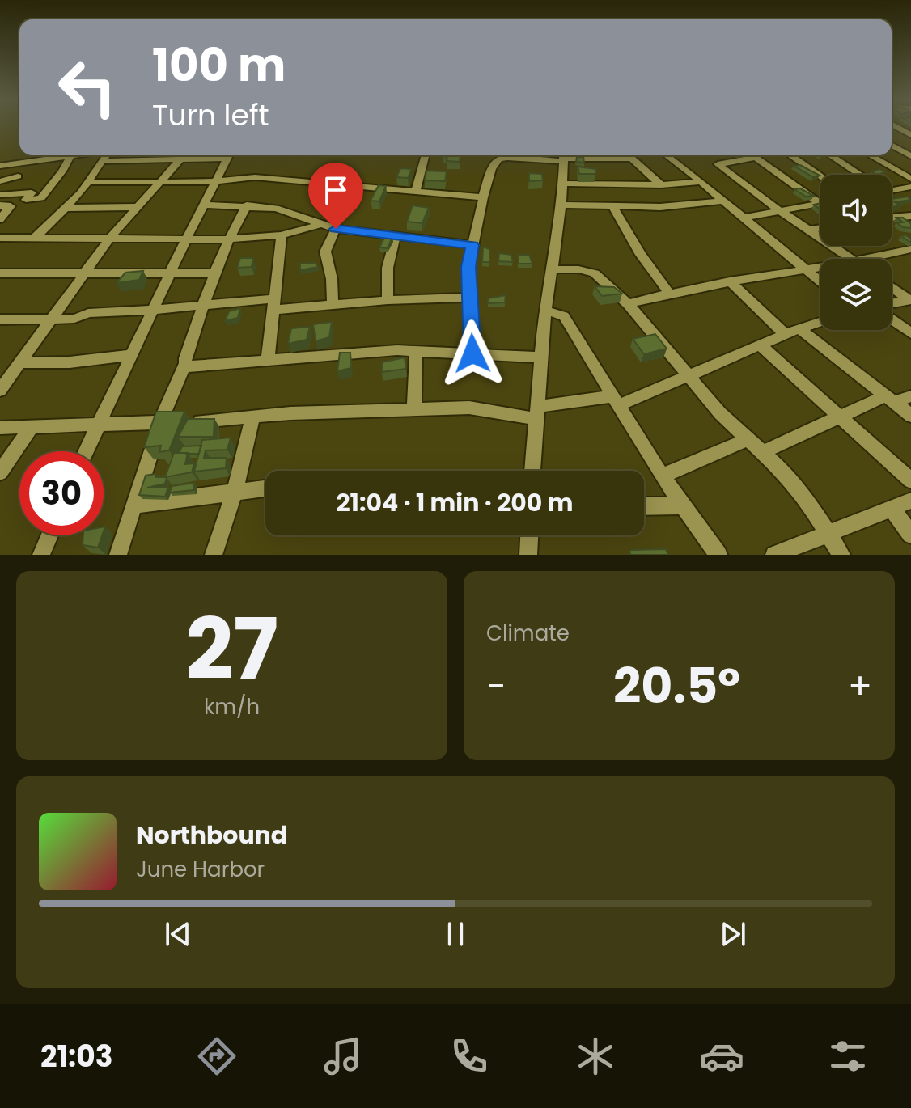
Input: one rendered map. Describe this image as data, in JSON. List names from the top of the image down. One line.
{"page":{"turn":["100 m","Turn left"],"limit":"30","trip":"21:04 · 1 min · 200 m","tile":[["27","km/h"],"Climate"],"heat":["−","20.5°","+"],"song":["Northbound","June Harbor"],"tabs":"21:03"}}
